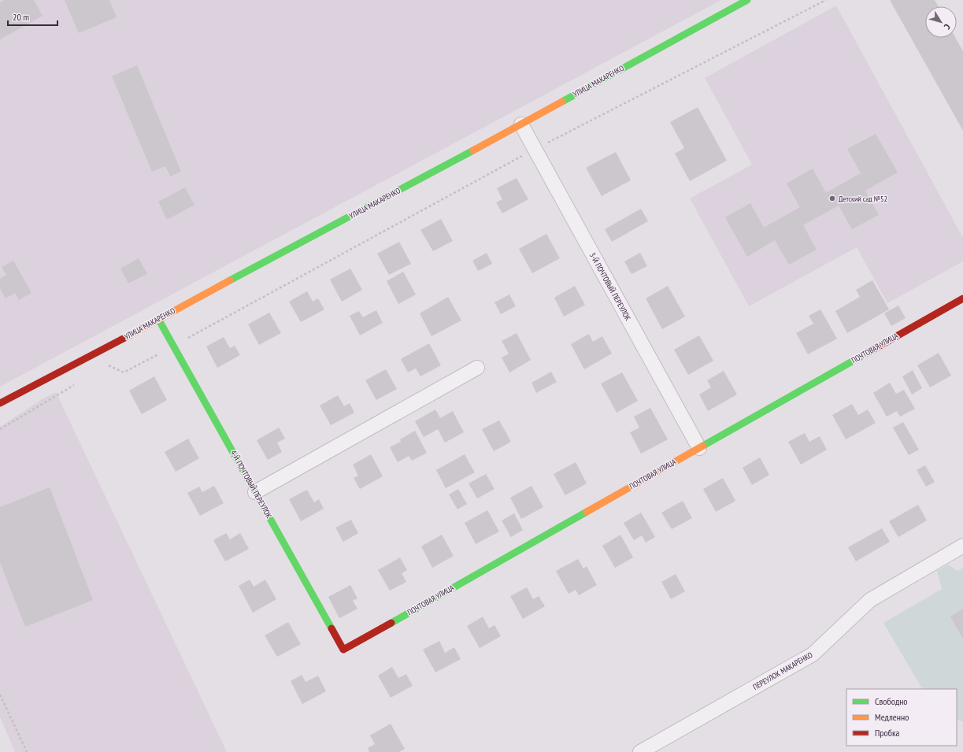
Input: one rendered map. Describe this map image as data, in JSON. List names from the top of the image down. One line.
{"streets":{"street":["УЛИЦА МАКАРЕНКО","3-Й ПОЧТОВЫЙ ПЕРЕУЛОК","ПОЧТОВАЯ УЛИЦА","4-Й ПОЧТОВЫЙ ПЕРЕУЛОК","ПЕРЕУЛОК МАКАРЕНКО"]},"crossings":[["УЛИЦА МАКАРЕНКО","3-Й ПОЧТОВЫЙ ПЕРЕУЛОК"],["УЛИЦА МАКАРЕНКО","4-Й ПОЧТОВЫЙ ПЕРЕУЛОК"],["3-Й ПОЧТОВЫЙ ПЕРЕУЛОК","ПОЧТОВАЯ УЛИЦА"],["ПОЧТОВАЯ УЛИЦА","4-Й ПОЧТОВЫЙ ПЕРЕУЛОК"]],"places":["Детский сад №52"],"legend":["Свободно","Медленно","Пробка"],"scale_bar":"20 m","north":"bottom right"}
